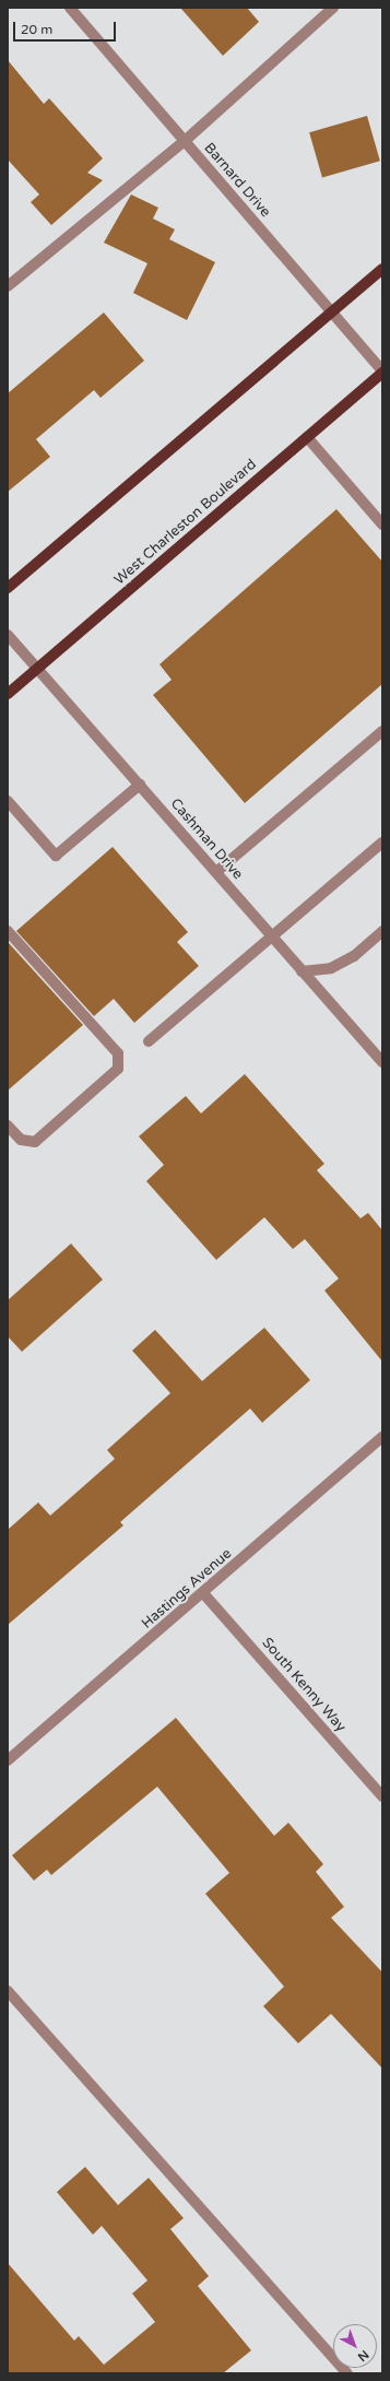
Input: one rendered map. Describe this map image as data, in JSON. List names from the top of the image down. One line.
{"streets":{"main road":["West Charleston Boulevard"],"street":["Barnard Drive","Cashman Drive","Hastings Avenue","South Kenny Way"]},"crossings":[["Barnard Drive","West Charleston Boulevard"],["West Charleston Boulevard","Cashman Drive"],["Hastings Avenue","South Kenny Way"]],"scale_bar":"20 m","north":"bottom right"}
